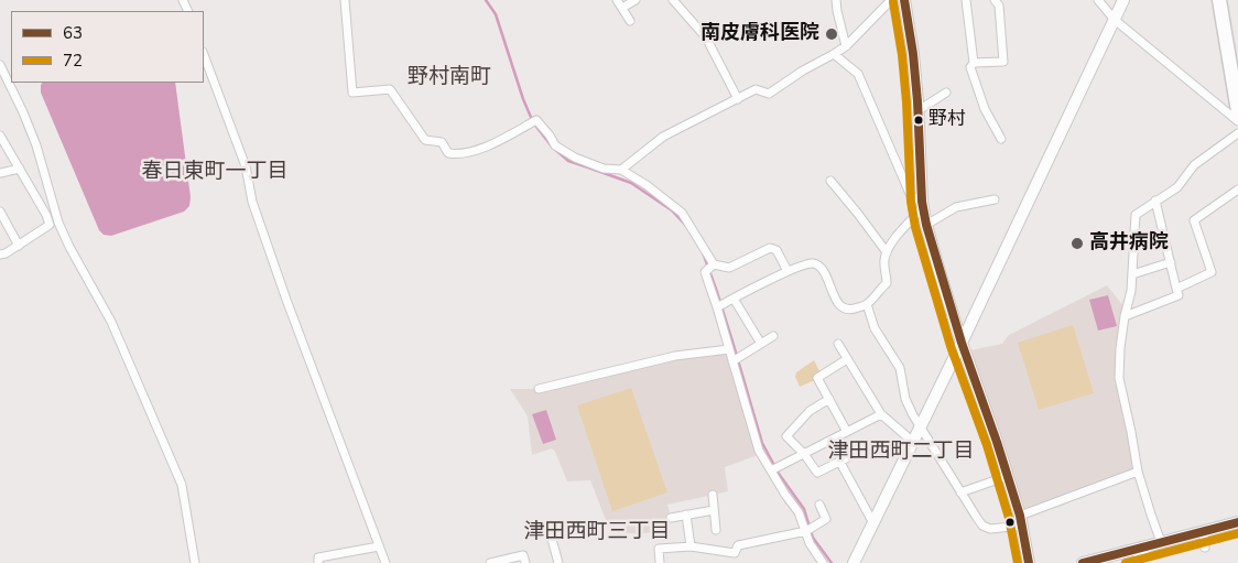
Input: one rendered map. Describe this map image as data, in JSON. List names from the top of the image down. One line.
{"districts":["野村南町","春日東町一丁目","津田西町二丁目","津田西町三丁目"],"places":["南皮膚科医院","野村","高井病院"],"lines":["transit line 63","transit line 72"],"legend":["63","72"]}
